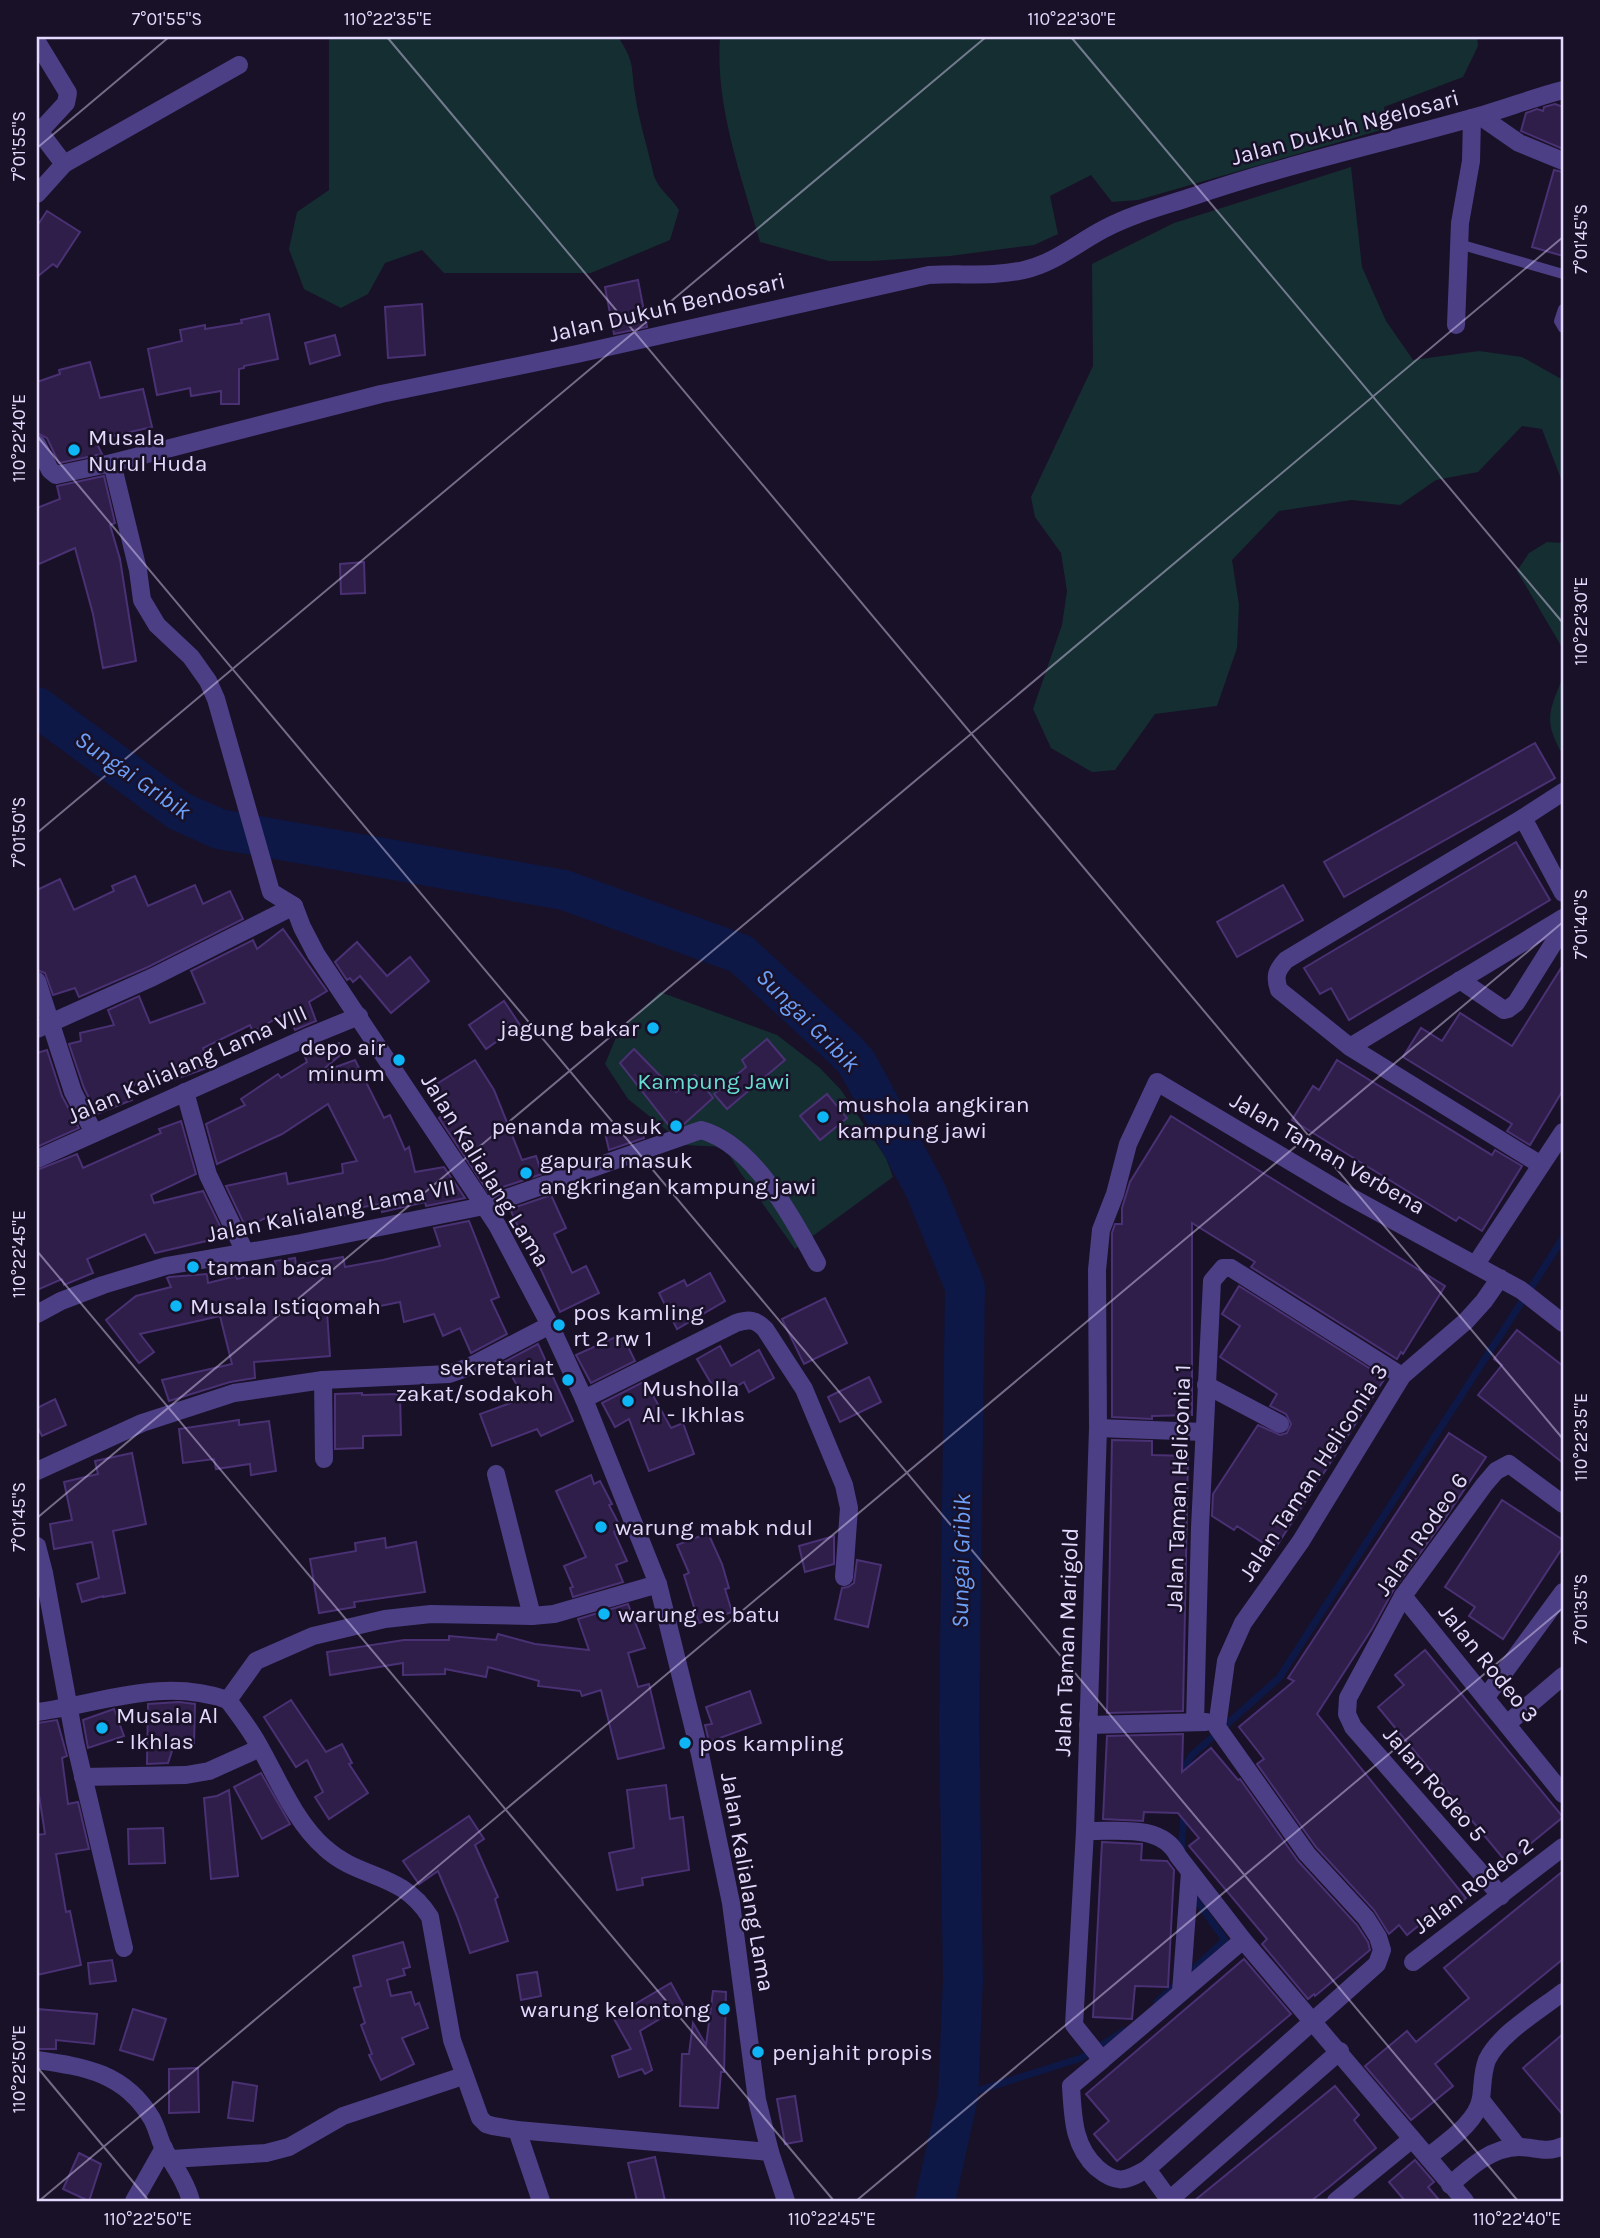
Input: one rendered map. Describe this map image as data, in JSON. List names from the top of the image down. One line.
{"streets":{"street":["Jalan Dukuh Ngelosari","Jalan Dukuh Bendosari","Jalan Kalialang Lama VIII","Jalan Taman Verbena","Jalan Kalialang Lama","Jalan Kalialang Lama VII","Jalan Taman Heliconia 3","Jalan Taman Heliconia 1","Jalan Rodeo 6","Jalan Taman Marigold","Jalan Rodeo 3","Jalan Rodeo 5","Jalan Rodeo 2"]},"crossings":[["Jalan Dukuh Ngelosari","Jalan Dukuh Bendosari"],["Jalan Kalialang Lama VIII","Jalan Kalialang Lama"],["Jalan Taman Verbena","Jalan Taman Heliconia 3"],["Jalan Taman Verbena","Jalan Taman Marigold"],["Jalan Kalialang Lama","Jalan Kalialang Lama VII"],["Jalan Taman Heliconia 3","Jalan Taman Heliconia 1"],["Jalan Rodeo 6","Jalan Rodeo 3"],["Jalan Rodeo 6","Jalan Rodeo 5"],["Jalan Rodeo 5","Jalan Rodeo 2"]],"water":["Sungai Gribik"],"parks":["Kampung Jawi"],"places":["Musala Nurul Huda","jagung bakar","depo air minum","mushola angkiran kampung jawi","penanda masuk","gapura masuk angkringan kampung jawi","taman baca","Musala Istiqomah","pos kamling rt 2 rw 1","sekretariat zakat/sodakoh","Musholla Al - Ikhlas","warung mabk ndul","warung es batu","Musala Al - Ikhlas","pos kampling","warung kelontong","penjahit propis"],"coordinates":["7°01'55\"S","110°22'35\"E","110°22'30\"E","7°01'45\"S","110°22'40\"E","7°01'50\"S","7°01'40\"S","110°22'45\"E","7°01'35\"S","110°22'50\"E"]}
